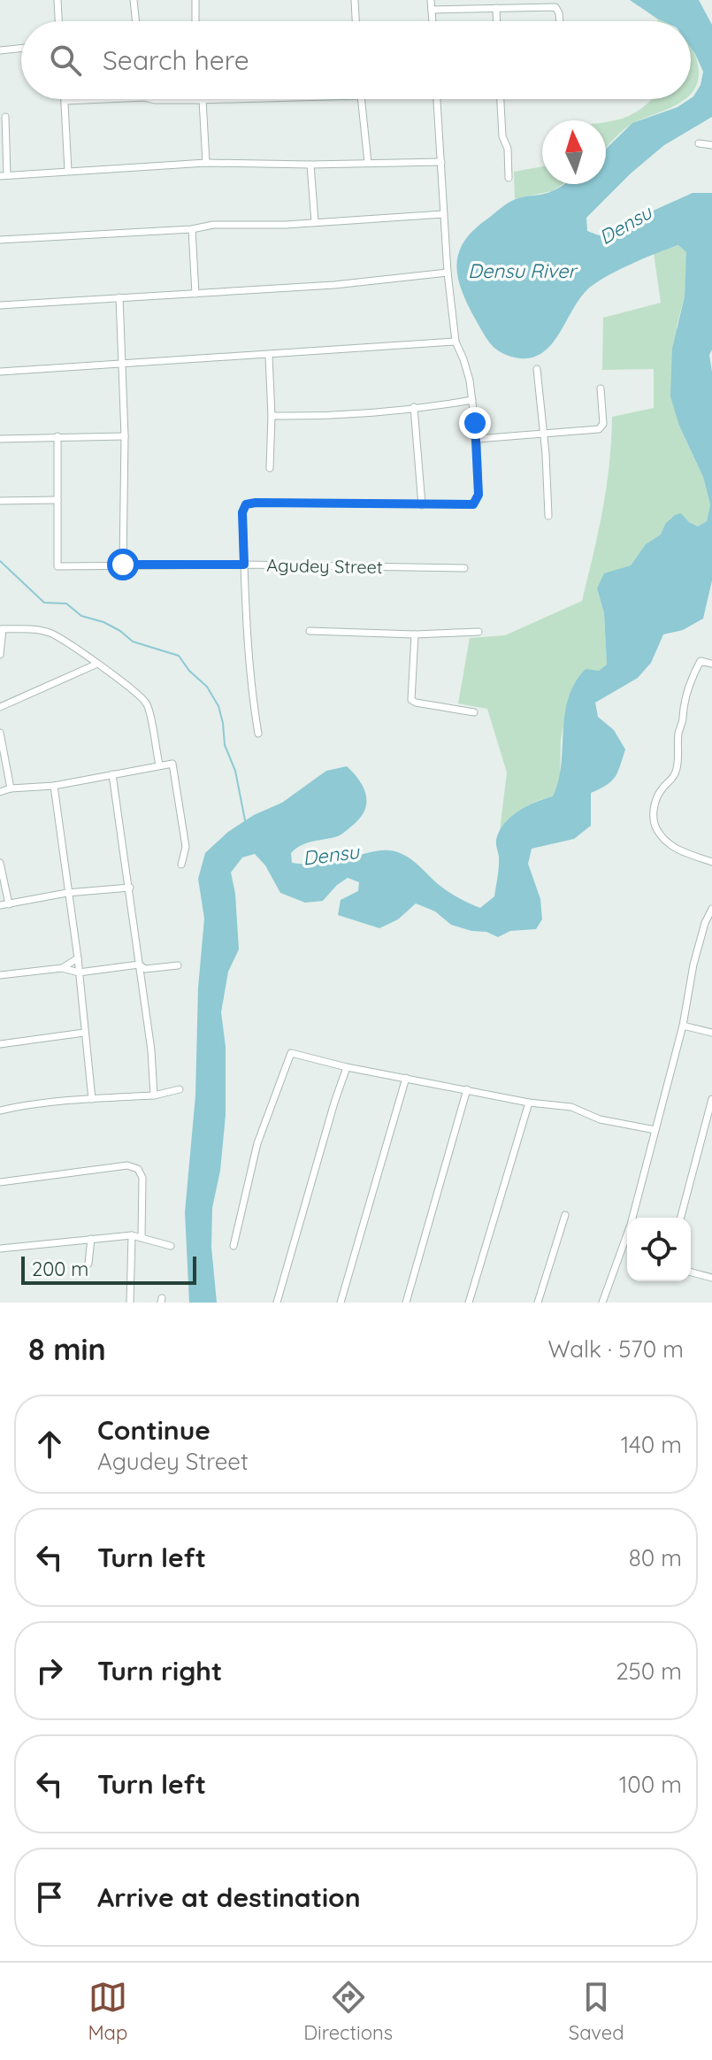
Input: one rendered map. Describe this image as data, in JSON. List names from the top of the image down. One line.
{"streets":{"street":["Agudey Street"]},"water":["Densu","Densu River"],"scale_bar":"200 m","north":"top","page":{"search":"Search here","scale":"200 m","heading":["8 min","Walk · 570 m"],"list":[["Continue","Agudey Street","140 m"],["Turn left","80 m"],["Turn right","250 m"],["Turn left","100 m"],"Arrive at destination"],"nav":["Map","Directions","Saved"]}}
